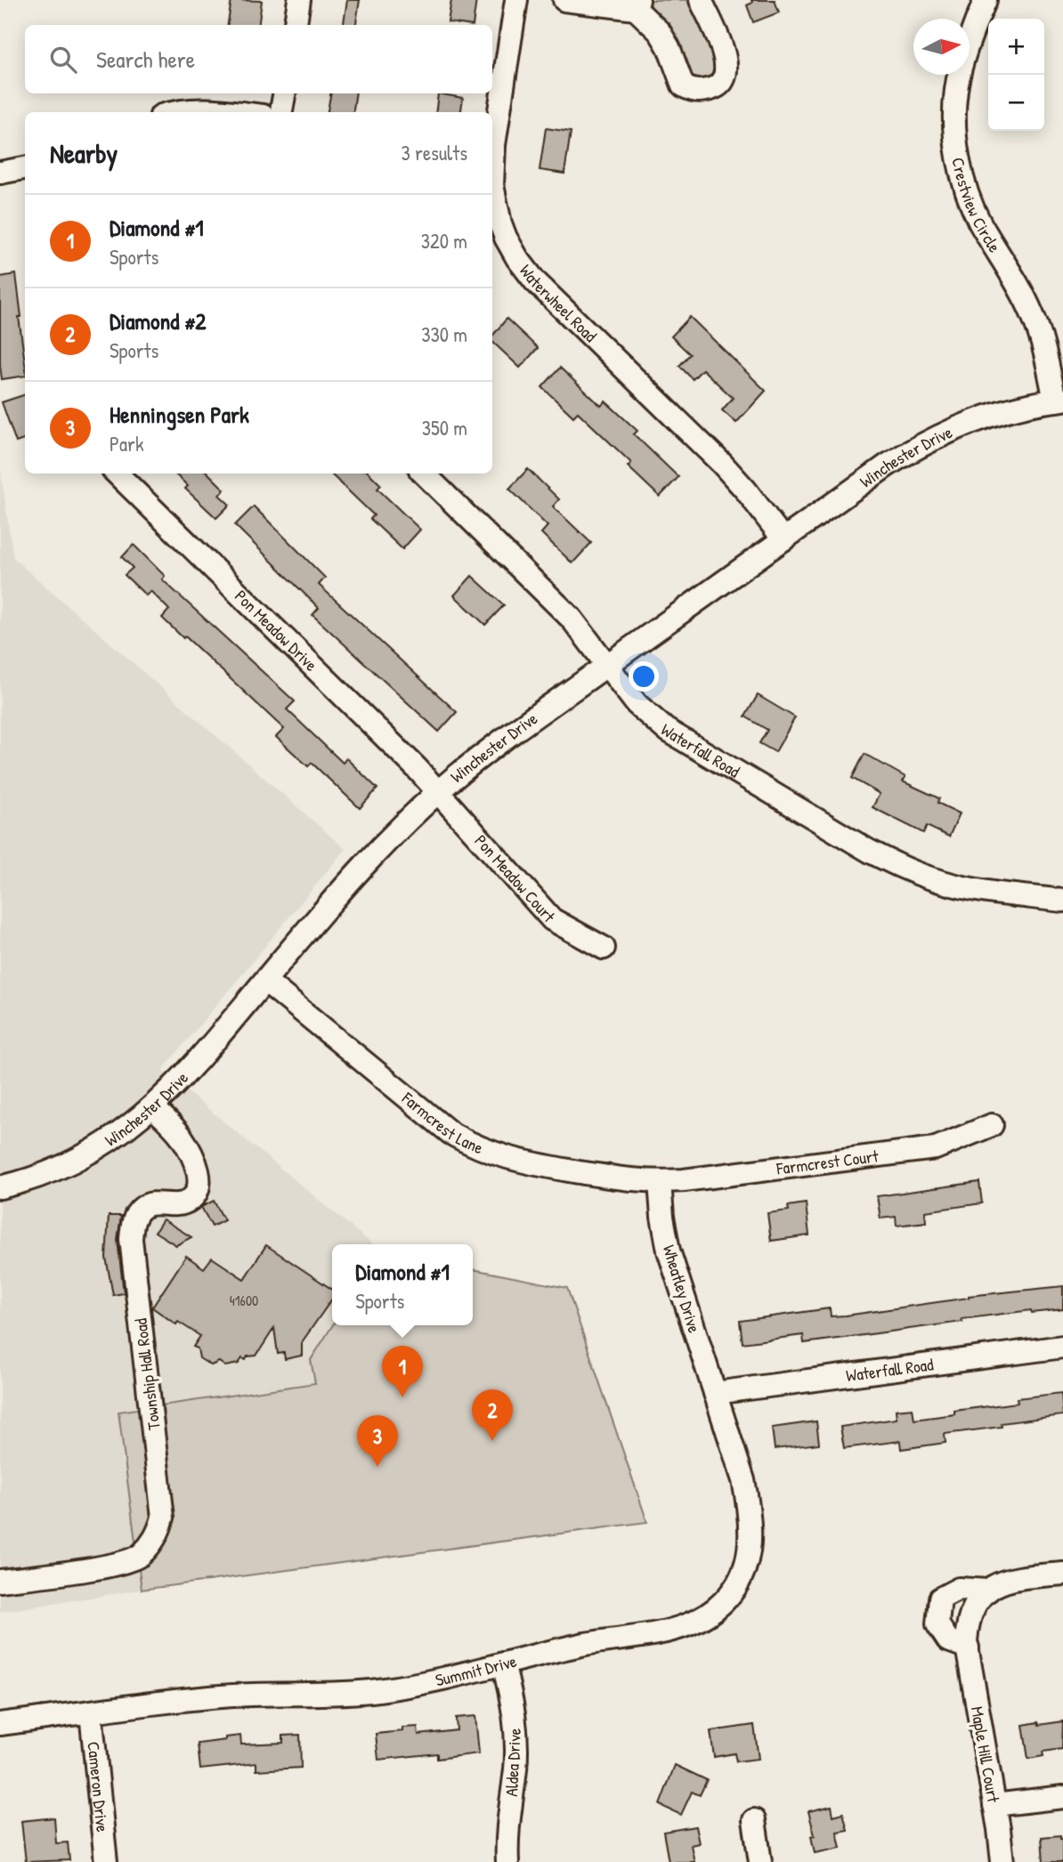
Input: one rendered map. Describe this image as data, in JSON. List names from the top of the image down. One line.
{"streets":{"street":["Crestview Circle","Waterwheel Road","Winchester Drive","Pon Meadow Drive","Waterfall Road","Pon Meadow Court","Farmcrest Lane","Farmcrest Court","Wheatley Drive","Township Hall Road","Summit Drive","Maple Hill Court","Aldea Drive","Cameron Drive"]},"crossings":[["Crestview Circle","Winchester Drive"],["Waterwheel Road","Winchester Drive"],["Winchester Drive","Pon Meadow Drive"],["Winchester Drive","Waterfall Road"],["Winchester Drive","Pon Meadow Court"],["Winchester Drive","Farmcrest Lane"],["Winchester Drive","Township Hall Road"],["Pon Meadow Drive","Pon Meadow Court"],["Waterfall Road","Wheatley Drive"],["Waterfall Road","Summit Drive"],["Farmcrest Lane","Farmcrest Court"],["Farmcrest Lane","Wheatley Drive"],["Farmcrest Court","Wheatley Drive"],["Wheatley Drive","Summit Drive"],["Summit Drive","Aldea Drive"],["Summit Drive","Cameron Drive"]],"house_numbers":["41600"],"north":"right","page":{"map_buttons":["+","−"],"search":"Search here","heading":["Nearby","3 results"],"list":[{"mark":"1","name":"Diamond #1","note":"Sports","value":"320 m"},{"mark":"2","name":"Diamond #2","note":"Sports","value":"330 m"},{"mark":"3","name":"Henningsen Park","note":"Park","value":"350 m"}],"popup":["Diamond #1","Sports"],"pins":["1","2","3"]}}
